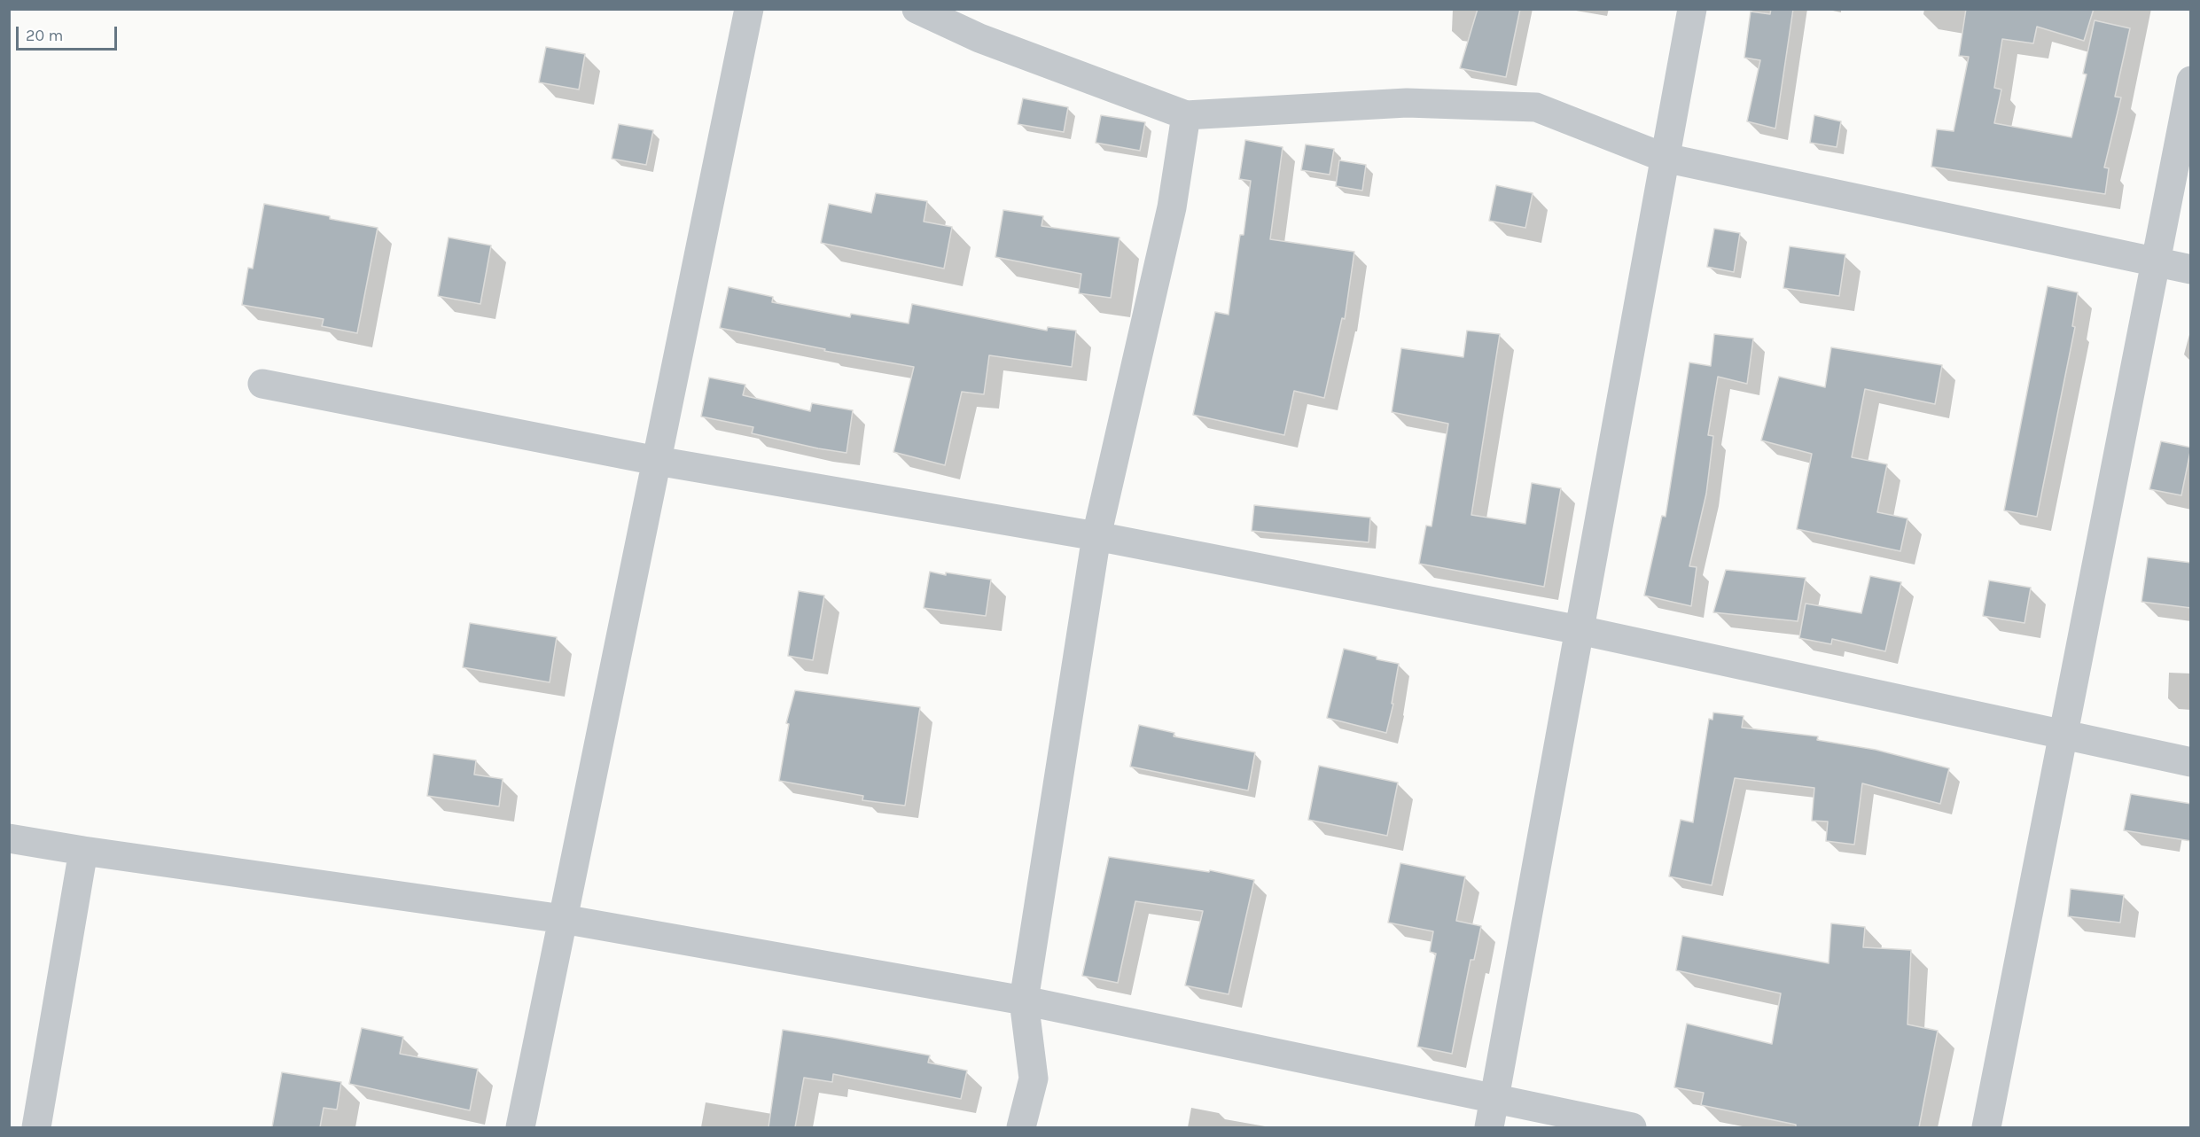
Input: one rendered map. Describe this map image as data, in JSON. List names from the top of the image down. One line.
{"scale_bar":"20 m"}
